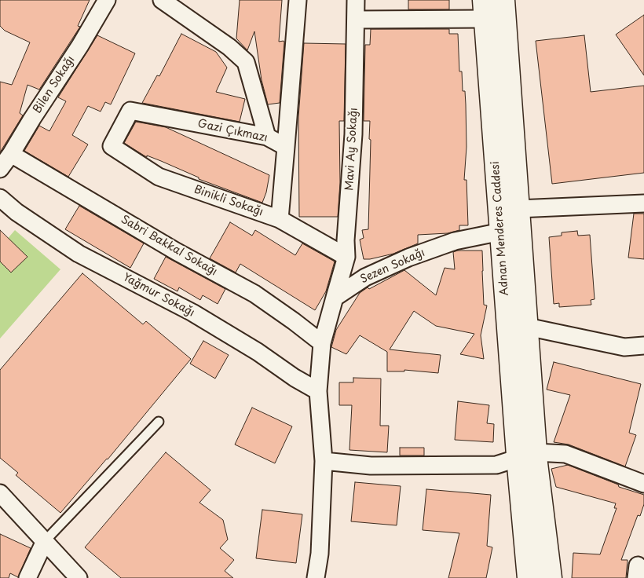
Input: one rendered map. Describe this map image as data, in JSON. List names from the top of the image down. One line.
{"streets":{"street":["Bilen Sokağı","Gazi Çıkmazı","Mavi Ay Sokağı","Binikli Sokağı","Adnan Menderes Caddesi","Sabri Bakkal Sokağı","Sezen Sokağı","Yağmur Sokağı"]},"crossings":[["Bilen Sokağı","Sabri Bakkal Sokağı"],["Gazi Çıkmazı","Binikli Sokağı"],["Mavi Ay Sokağı","Binikli Sokağı"],["Mavi Ay Sokağı","Sezen Sokağı"],["Adnan Menderes Caddesi","Sezen Sokağı"]]}
